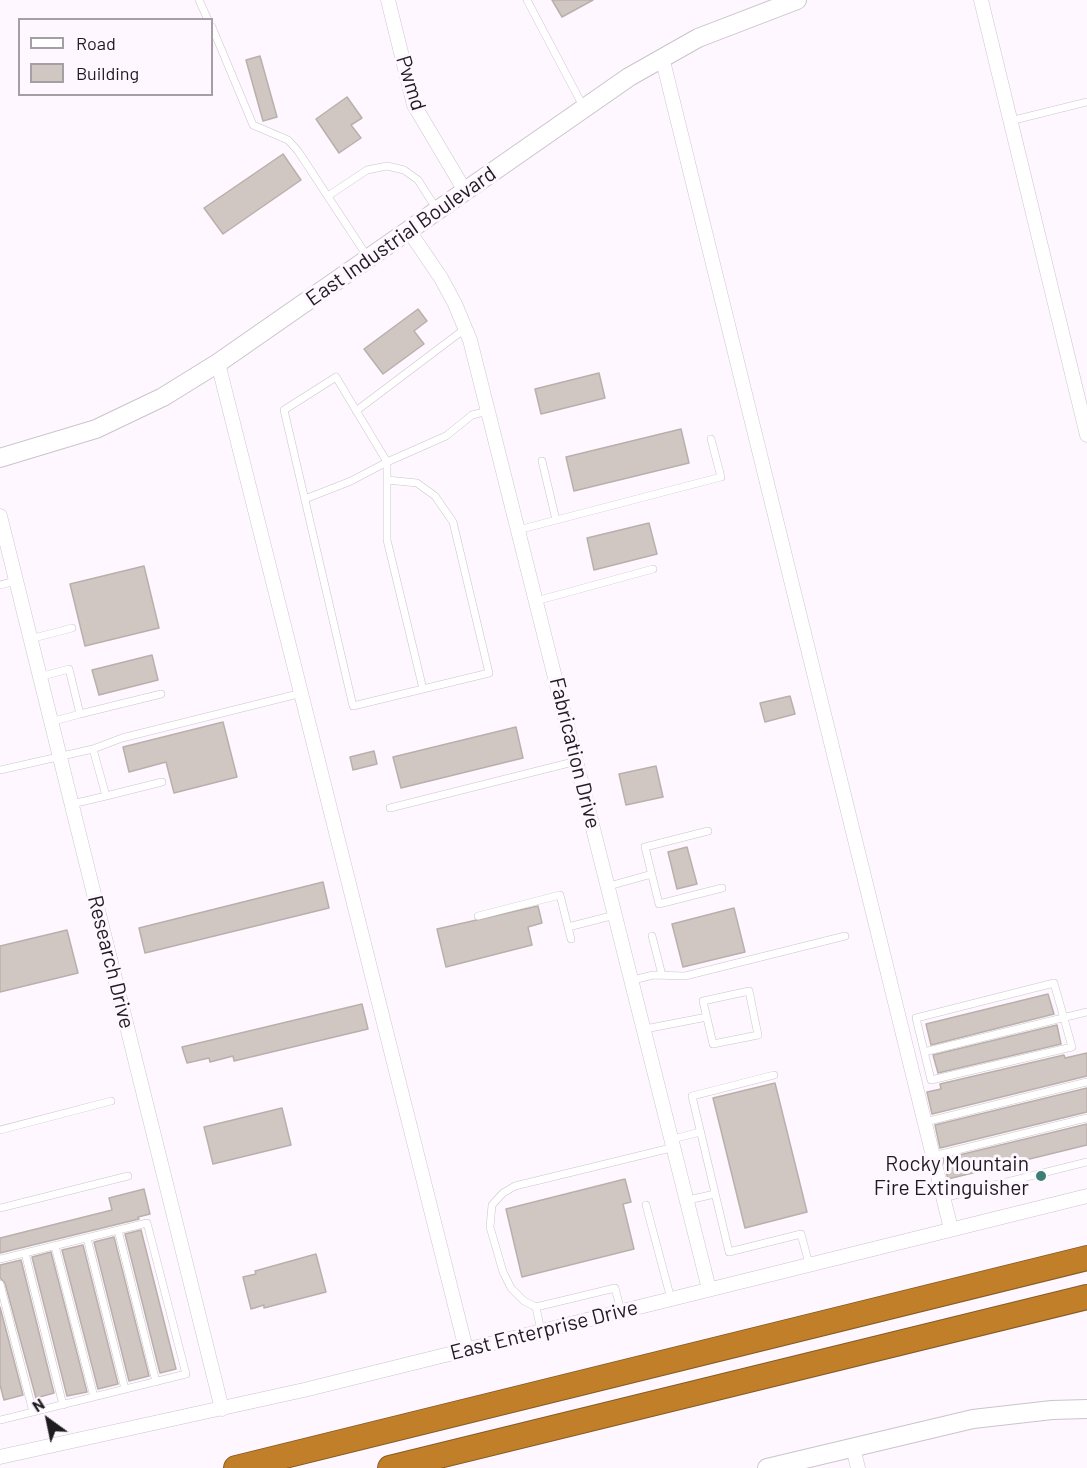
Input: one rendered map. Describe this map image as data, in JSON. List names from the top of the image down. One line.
{"streets":{"street":["Pwmd","East Industrial Boulevard","Fabrication Drive","Research Drive","East Enterprise Drive"]},"crossings":[["Pwmd","East Industrial Boulevard"],["East Industrial Boulevard","Fabrication Drive"],["Fabrication Drive","East Enterprise Drive"],["Research Drive","East Enterprise Drive"]],"places":["Rocky Mountain Fire Extinguisher"],"legend":["Road","Building"],"north":"top left"}
